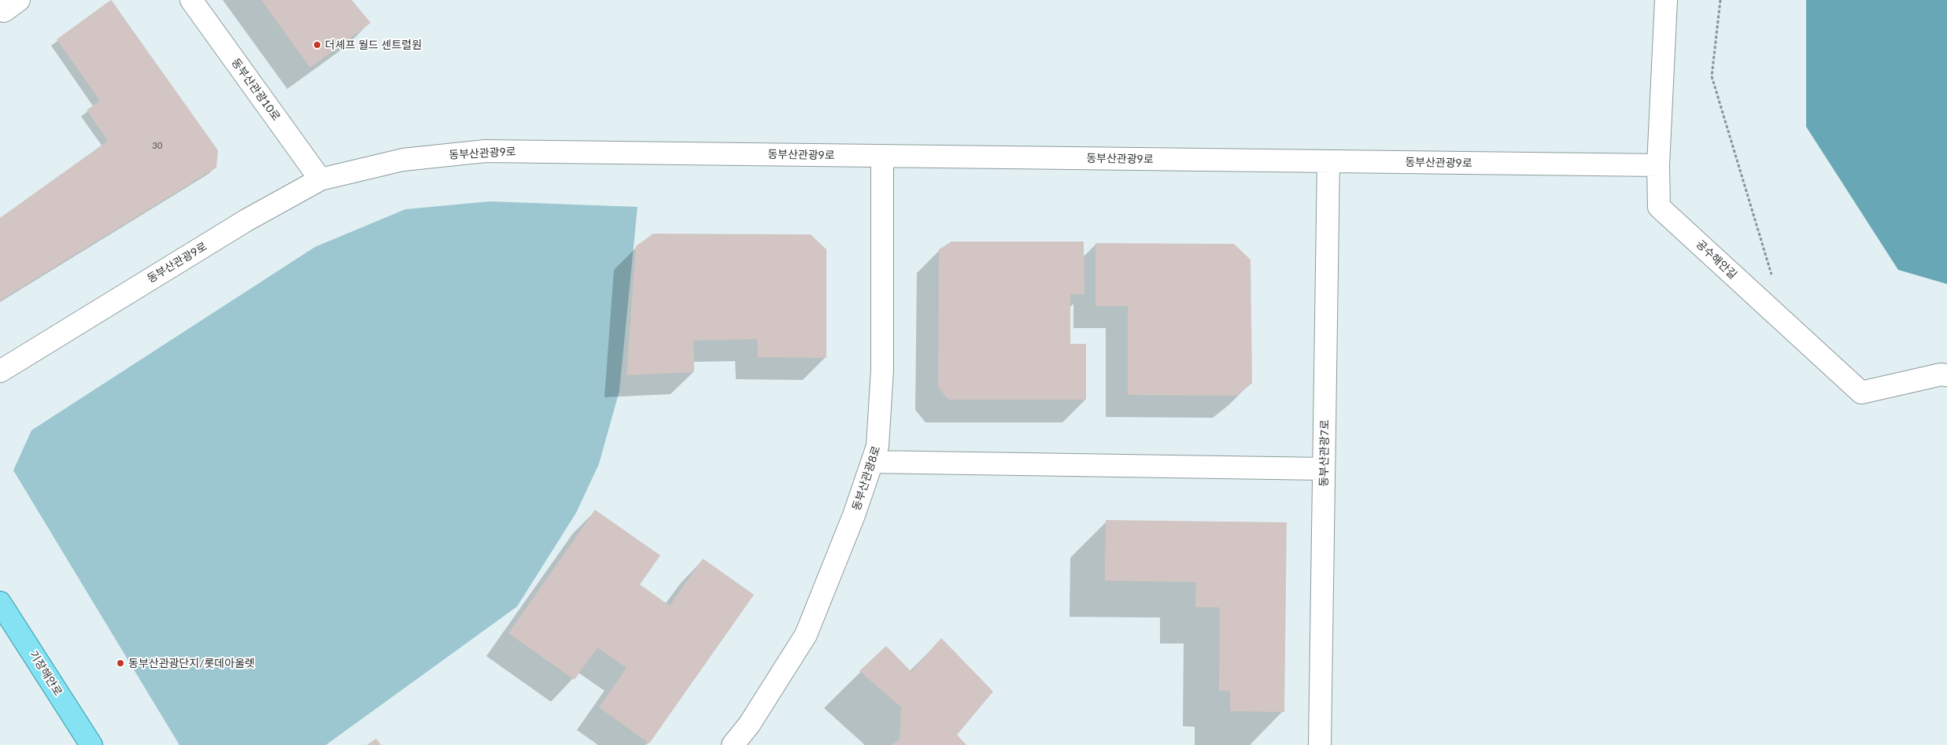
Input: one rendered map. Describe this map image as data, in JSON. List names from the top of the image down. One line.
{"streets":{"main road":["기장해안로"],"street":["동부산관광10로","동부산관광9로","공수해안길","동부산관광7로","동부산관광8로"]},"crossings":[["동부산관광10로","동부산관광9로"],["동부산관광9로","공수해안길"],["동부산관광9로","동부산관광7로"],["동부산관광9로","동부산관광8로"]],"places":["더셰프 월드 센트럴원","동부산관광단지/롯데아울렛"],"house_numbers":["30"]}
